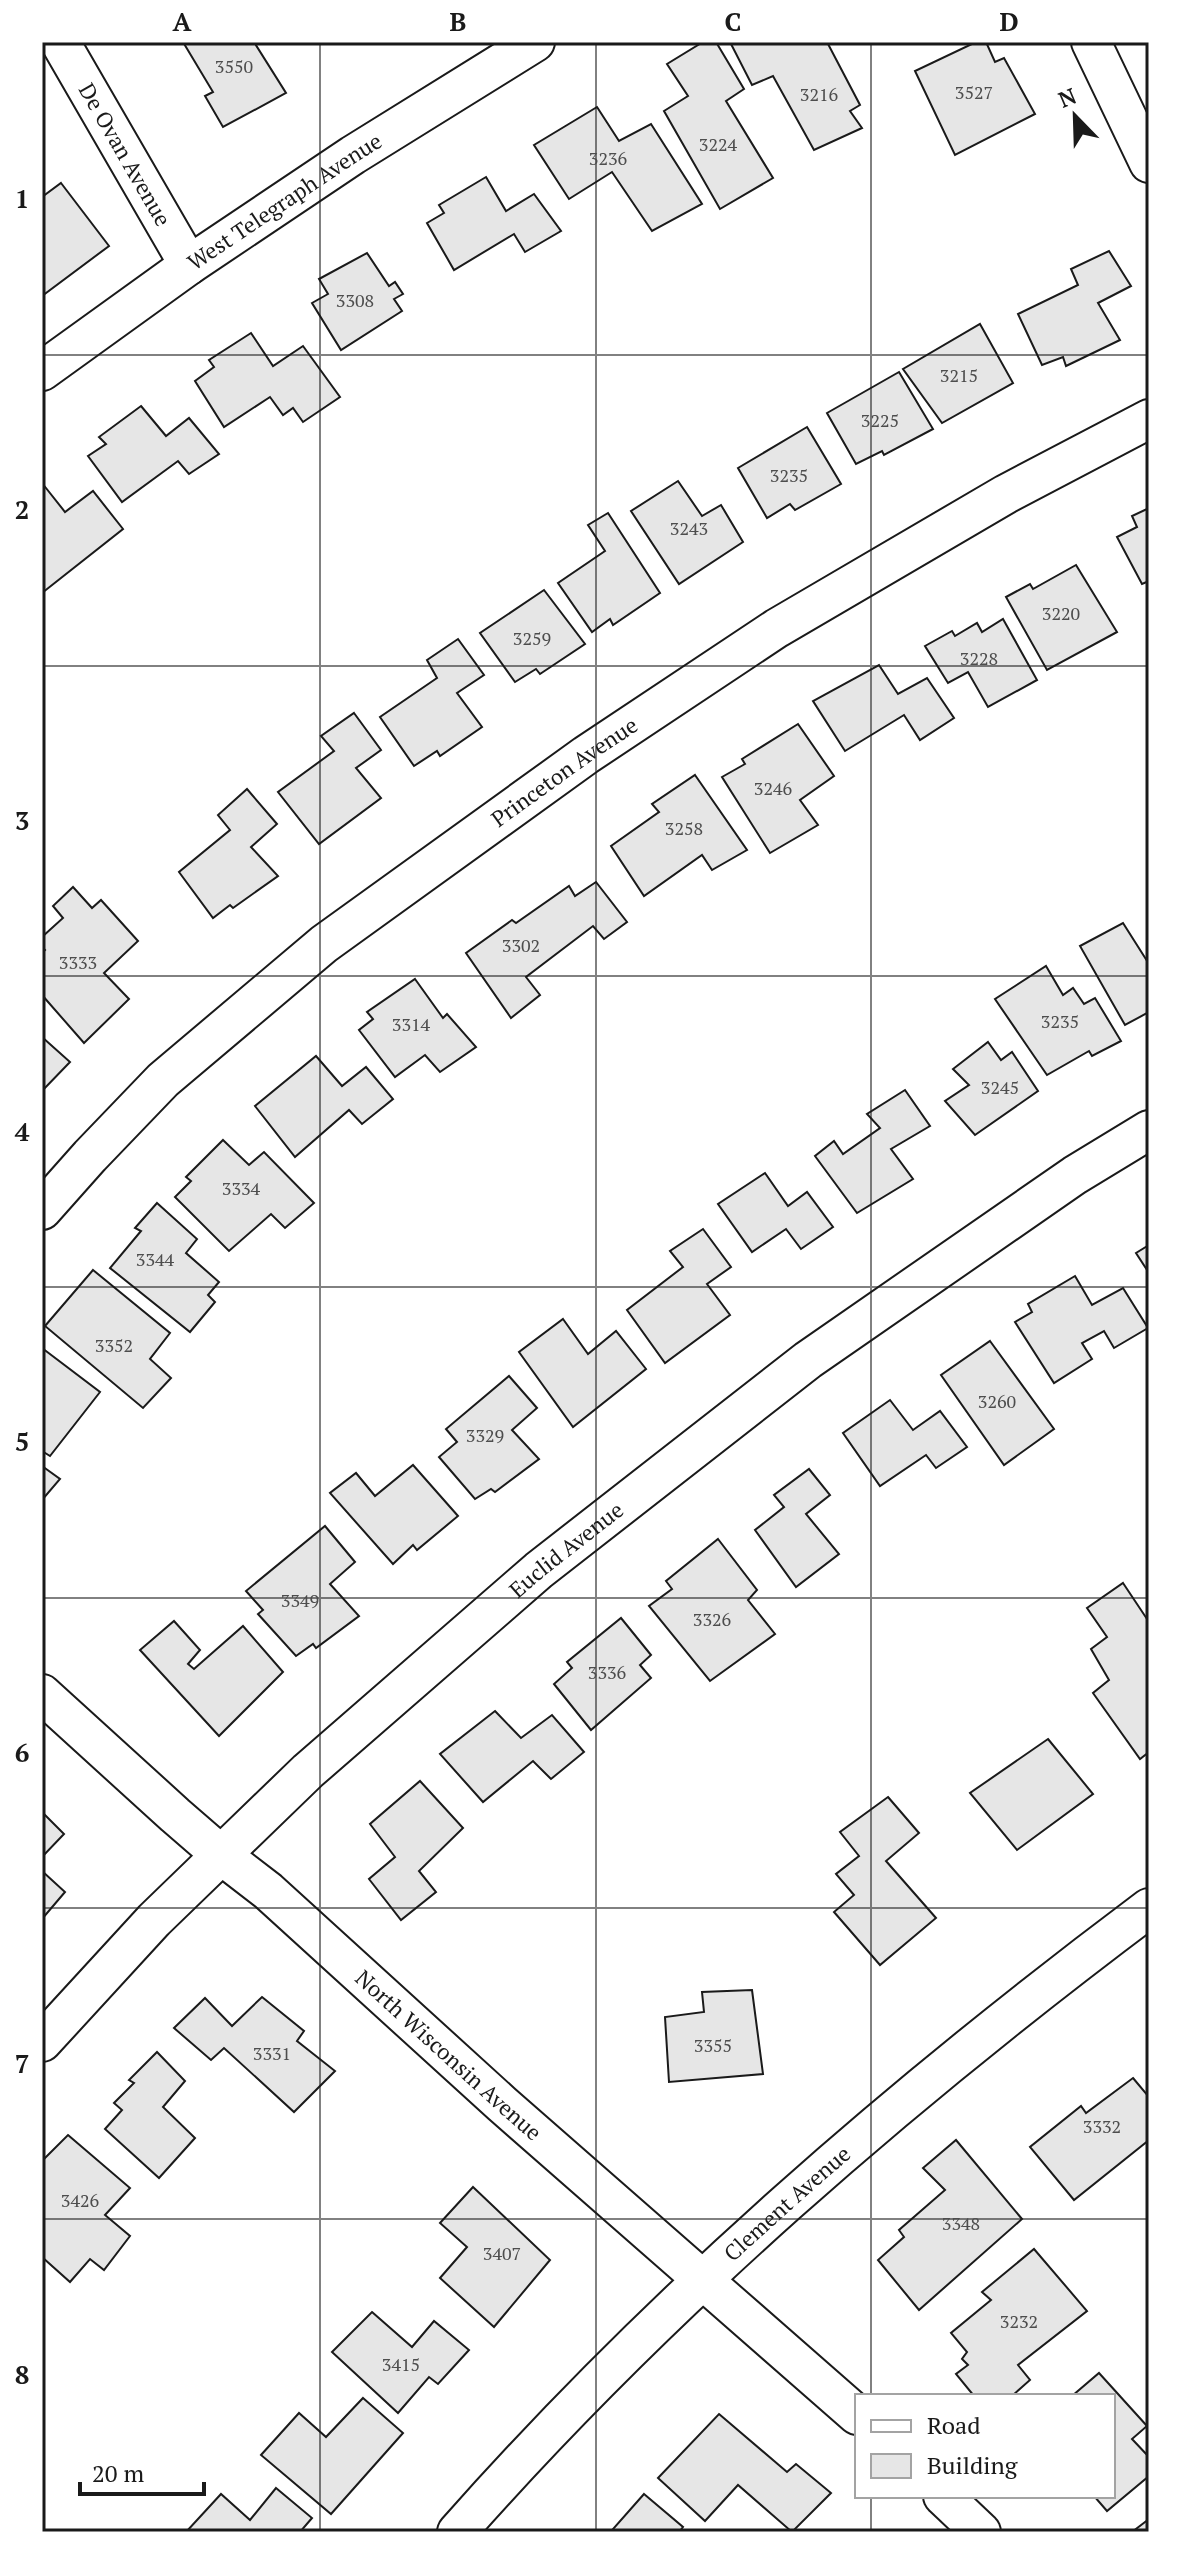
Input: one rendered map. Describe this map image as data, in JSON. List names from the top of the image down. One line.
{"streets":{"street":["De Ovan Avenue","West Telegraph Avenue","Princeton Avenue","Euclid Avenue","North Wisconsin Avenue","Clement Avenue"]},"crossings":[["De Ovan Avenue","West Telegraph Avenue"],["Euclid Avenue","North Wisconsin Avenue"],["North Wisconsin Avenue","Clement Avenue"]],"house_numbers":["3550","3527","3216","3224","3236","3308","3215","3225","3235","3243","3220","3259","3228","3246","3258","3302","3333","3235","3314","3245","3334","3344","3352","3260","3329","3349","3326","3336","3355","3331","3332","3426","3348","3407","3232","3415"],"legend":["Road","Building"],"scale_bar":"20 m","north":"top left","grid":{"columns":["A","B","C","D"],"rows":["1","2","3","4","5","6","7","8"]}}
